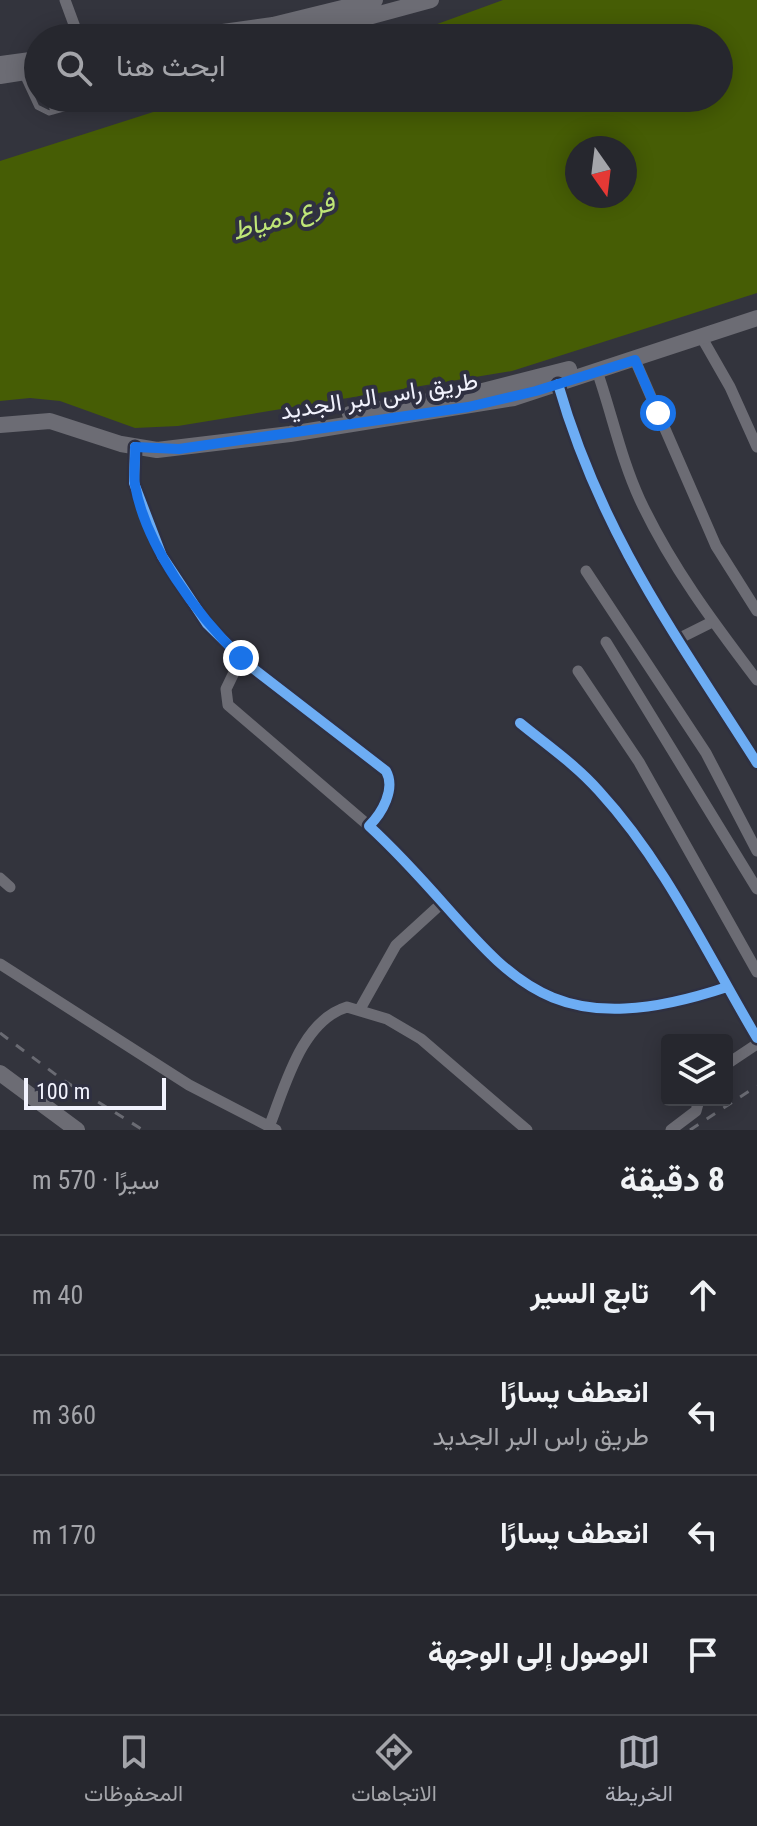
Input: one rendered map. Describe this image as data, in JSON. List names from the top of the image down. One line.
{"streets":{"main road":["طريق راس البر الجديد"]},"water":["فرع دمياط"],"scale_bar":"100 m","north":"bottom","page":{"search":"ابحث هنا","scale":"100 m","heading":["8 دقيقة","سيرًا · 570 m"],"list":[["تابع السير","40 m"],["انعطف يسارًا","طريق راس البر الجديد","360 m"],["انعطف يسارًا","170 m"],"الوصول إلى الوجهة"],"nav":["الخريطة","الاتجاهات","المحفوظات"]}}
